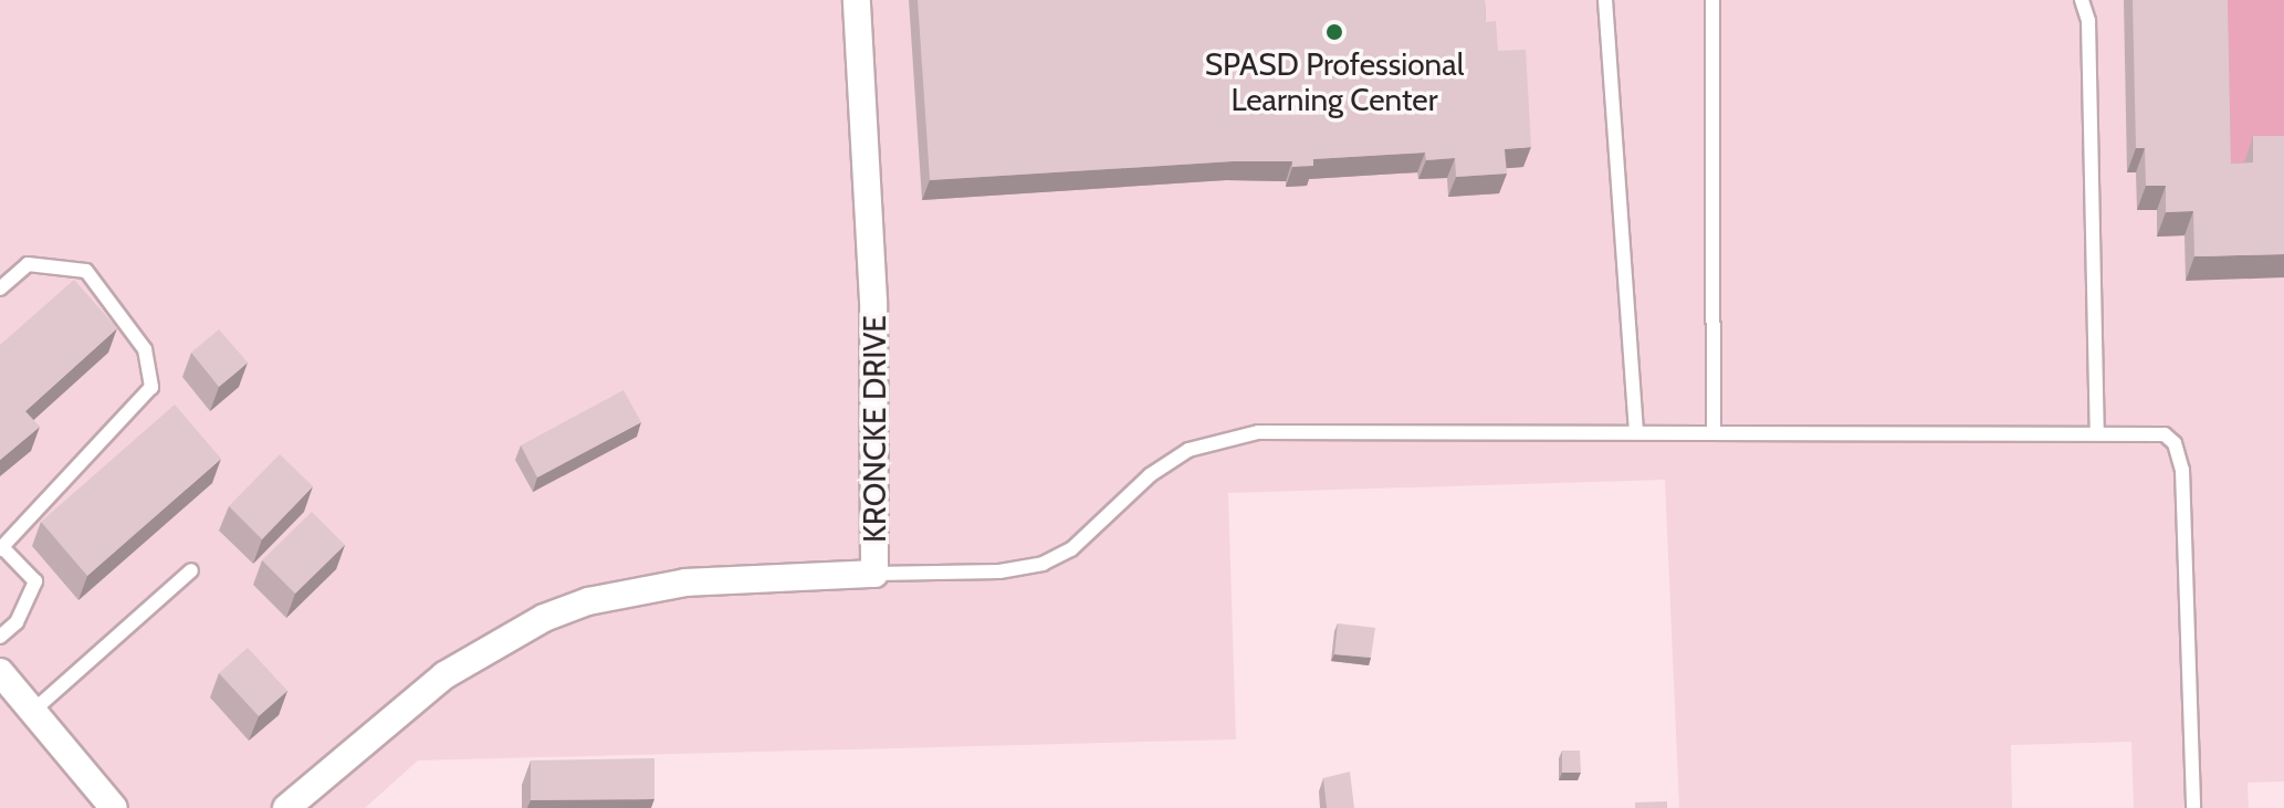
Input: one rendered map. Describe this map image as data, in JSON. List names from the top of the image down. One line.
{"streets":{"street":["KRONCKE DRIVE"]},"places":["SPASD Professional Learning Center"]}
